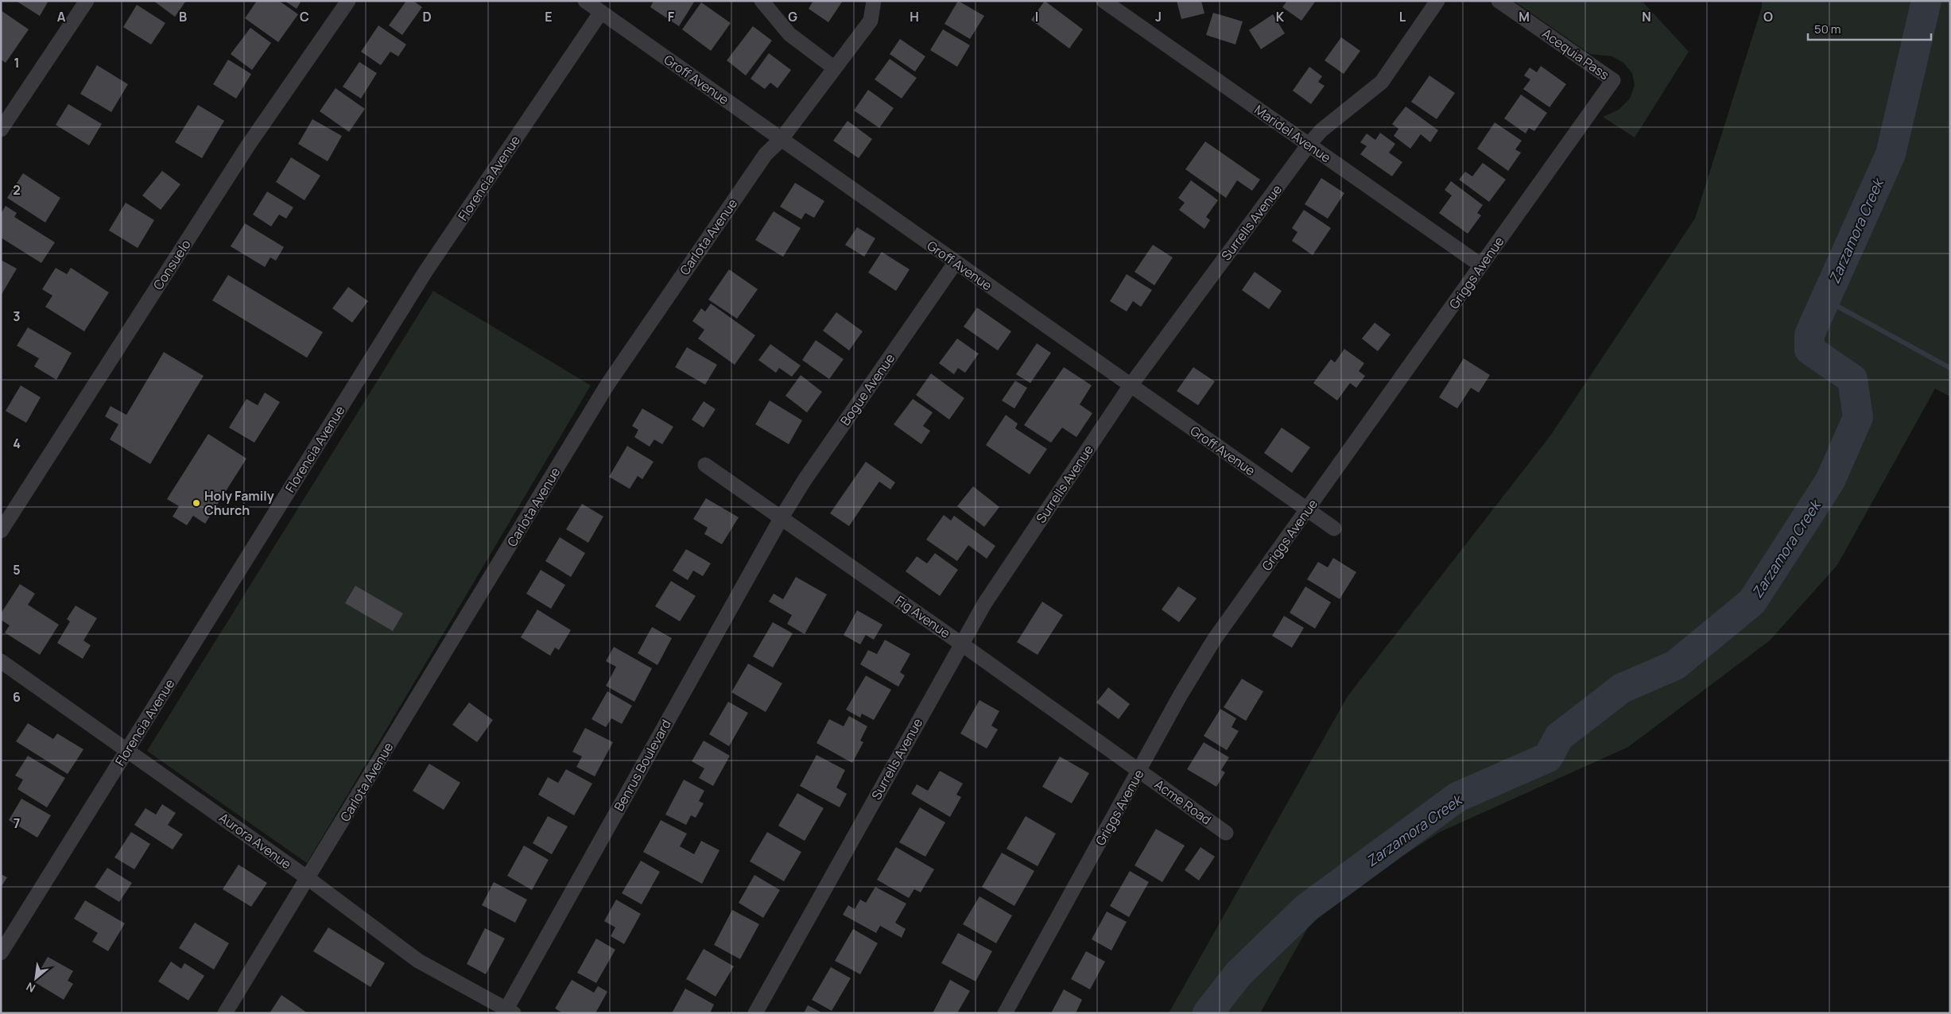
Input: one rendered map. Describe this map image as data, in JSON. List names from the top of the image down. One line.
{"streets":{"street":["Acequia Pass","Groff Avenue","Maridel Avenue","Florencia Avenue","Surrells Avenue","Carlota Avenue","Consuelo","Griggs Avenue","Bogue Avenue","Fig Avenue","Benrus Boulevard","Acme Road","Aurora Avenue"]},"crossings":[["Acequia Pass","Griggs Avenue"],["Groff Avenue","Florencia Avenue"],["Groff Avenue","Surrells Avenue"],["Groff Avenue","Carlota Avenue"],["Groff Avenue","Griggs Avenue"],["Groff Avenue","Bogue Avenue"],["Maridel Avenue","Surrells Avenue"],["Maridel Avenue","Griggs Avenue"],["Florencia Avenue","Aurora Avenue"],["Surrells Avenue","Fig Avenue"],["Carlota Avenue","Aurora Avenue"],["Griggs Avenue","Fig Avenue"],["Griggs Avenue","Acme Road"],["Bogue Avenue","Fig Avenue"],["Bogue Avenue","Benrus Boulevard"],["Fig Avenue","Benrus Boulevard"],["Fig Avenue","Acme Road"],["Benrus Boulevard","Aurora Avenue"]],"water":["Zarzamora Creek"],"places":["Holy Family Church"],"scale_bar":"50 m","north":"bottom left","grid":{"columns":["A","B","C","D","E","F","G","H","I","J","K","L","M","N","O"],"rows":["1","2","3","4","5","6","7"]}}
